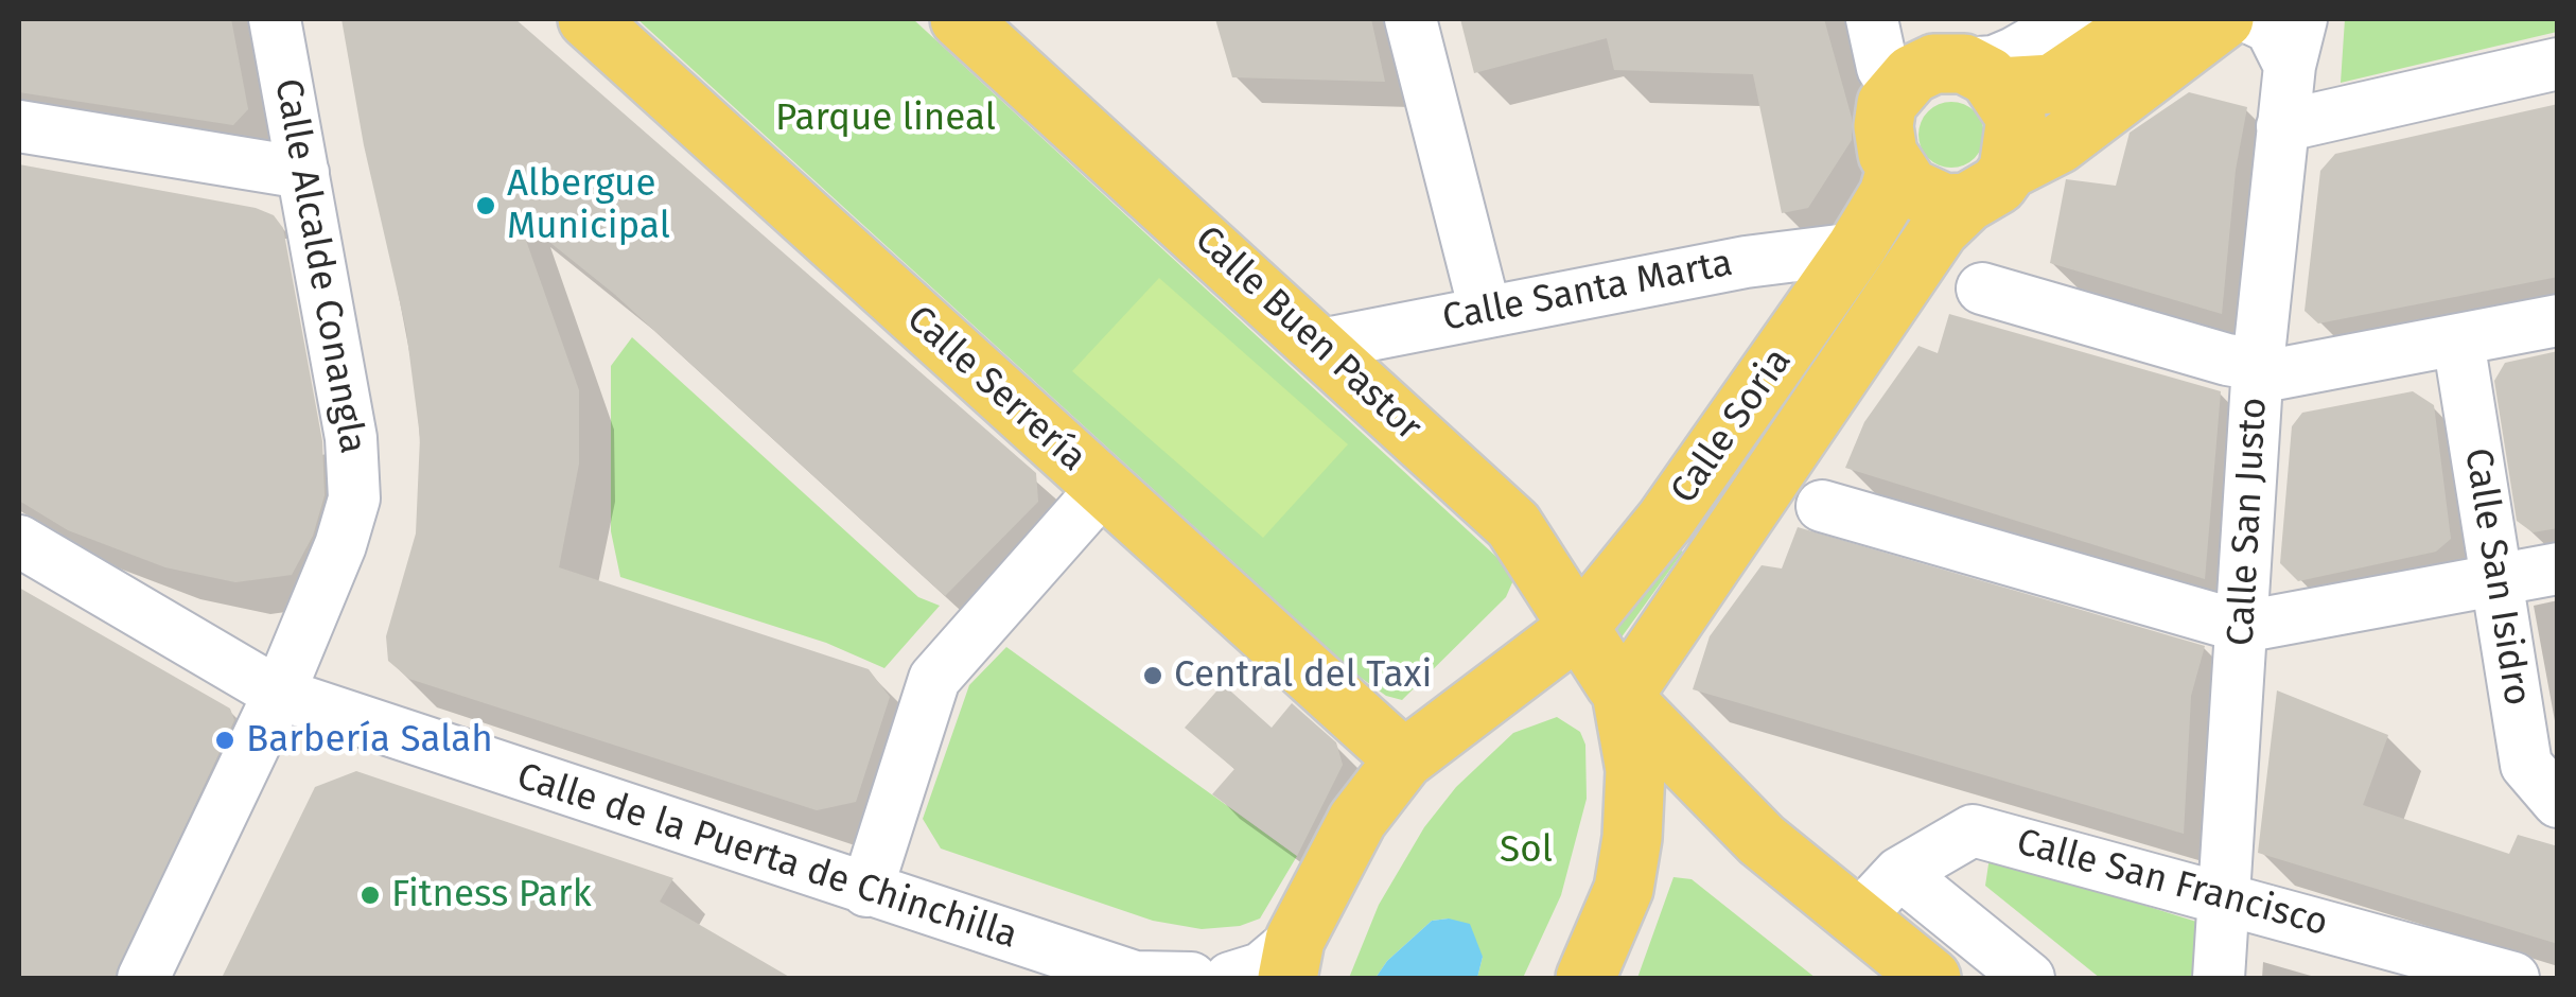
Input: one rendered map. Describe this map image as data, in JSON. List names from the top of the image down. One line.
{"streets":{"main road":["Calle Buen Pastor","Calle Serrería","Calle Soria"],"street":["Calle Alcalde Conangla","Calle Santa Marta","Calle San Justo","Calle San Isidro","Calle de la Puerta de Chinchilla","Calle San Francisco"]},"crossings":[["Calle Alcalde Conangla","Calle de la Puerta de Chinchilla"],["Calle Santa Marta","Calle Buen Pastor"],["Calle Santa Marta","Calle Soria"],["Calle Buen Pastor","Calle Soria"],["Calle Serrería","Calle Soria"],["Calle San Justo","Calle San Francisco"]],"parks":["Parque lineal","Sol"],"places":["Albergue Municipal","Central del Taxi","Barbería Salah","Fitness Park"]}
